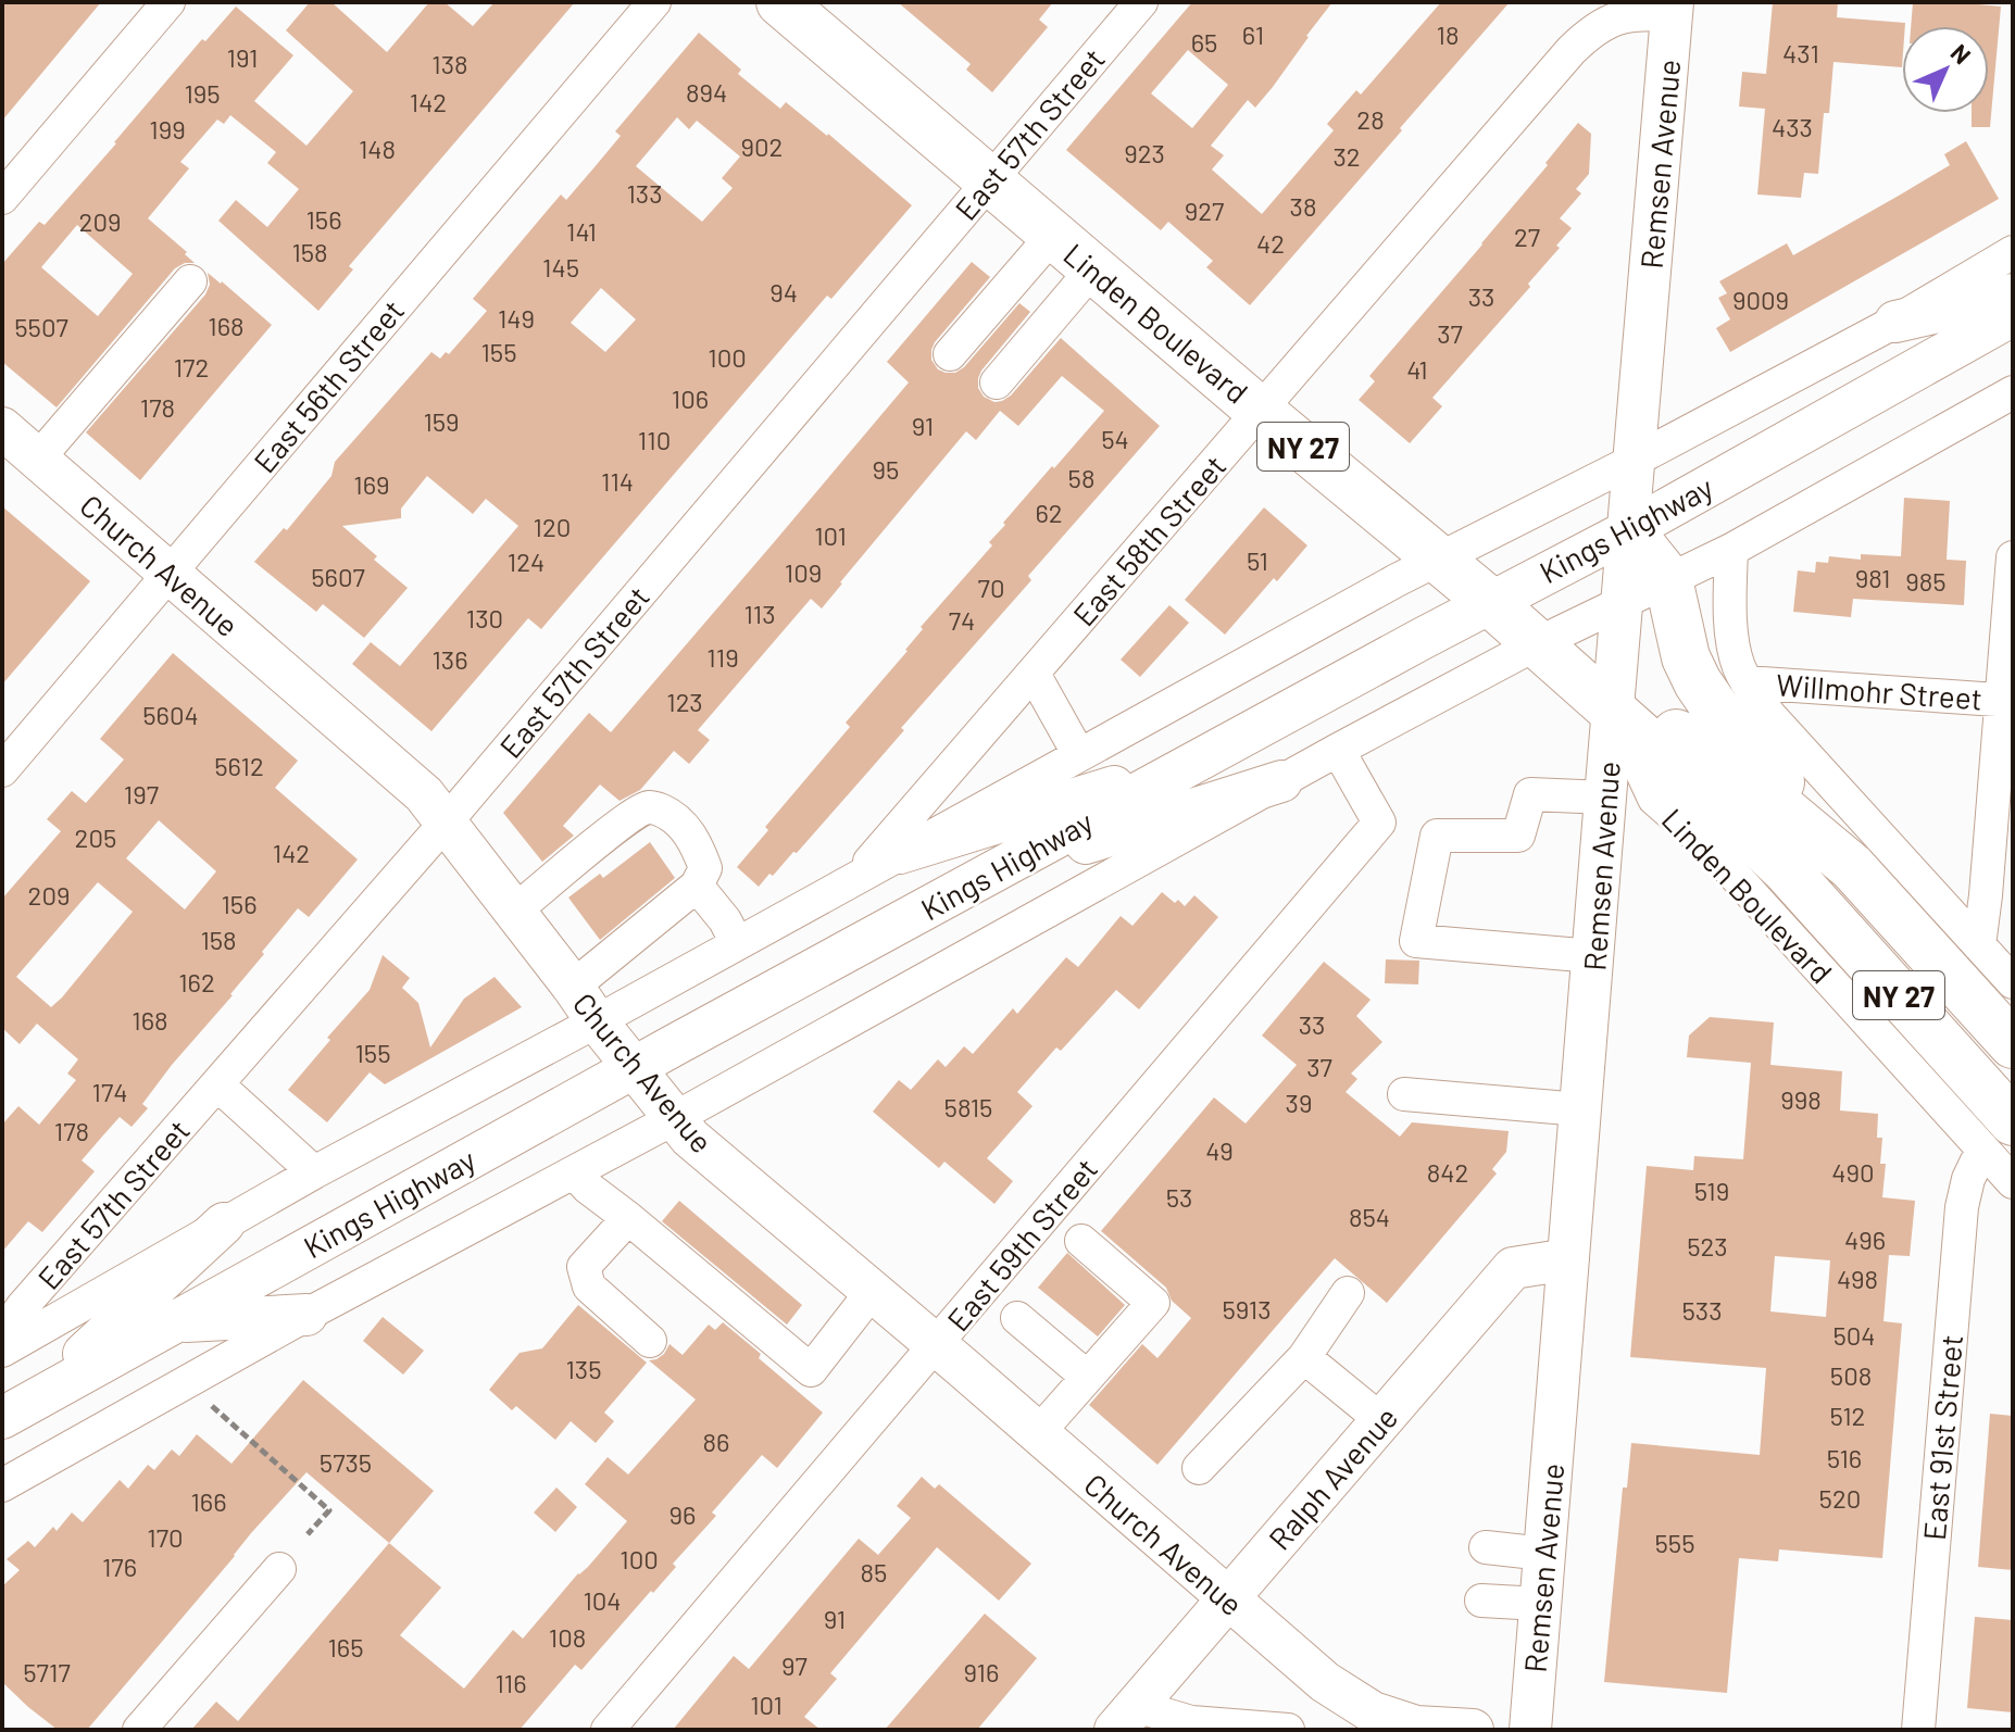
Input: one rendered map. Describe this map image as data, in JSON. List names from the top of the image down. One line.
{"streets":{"highway":["Linden Boulevard","NY 27"],"main road":["Remsen Avenue","Kings Highway","Church Avenue","Ralph Avenue"],"street":["East 57th Street","East 56th Street","East 58th Street","Willmohr Street","East 59th Street","East 91st Street"]},"crossings":[["East 57th Street","Linden Boulevard"],["East 57th Street","Church Avenue"],["Remsen Avenue","Linden Boulevard"],["Remsen Avenue","Kings Highway"],["Remsen Avenue","East 58th Street"],["Remsen Avenue","Ralph Avenue"],["Linden Boulevard","Kings Highway"],["Linden Boulevard","East 58th Street"],["Linden Boulevard","East 91st Street"],["East 56th Street","Church Avenue"],["Kings Highway","East 58th Street"],["Kings Highway","Church Avenue"],["Kings Highway","East 59th Street"],["Church Avenue","East 59th Street"],["Church Avenue","Ralph Avenue"]],"house_numbers":["61","18","65","431","191","138","894","195","142","28","433","199","902","148","923","32","133","38","927","156","209","141","27","42","158","145","94","33","9009","149","168","5507","37","155","100","172","41","106","178","159","91","54","110","95","58","114","169","62","120","101","51","124","109","5607","981","985","70","113","130","74","119","136","123","5604","5612","197","205","142","209","156","158","162","168","33","155","37","174","998","39","5815","178","49","842","490","519","53","854","496","523","498","5913","533","504","135","508","512","86","516","5735","520","166","96","170","555","100","176","85","104","91","108","165","97","5717","916","116","101"],"north":"top right"}
